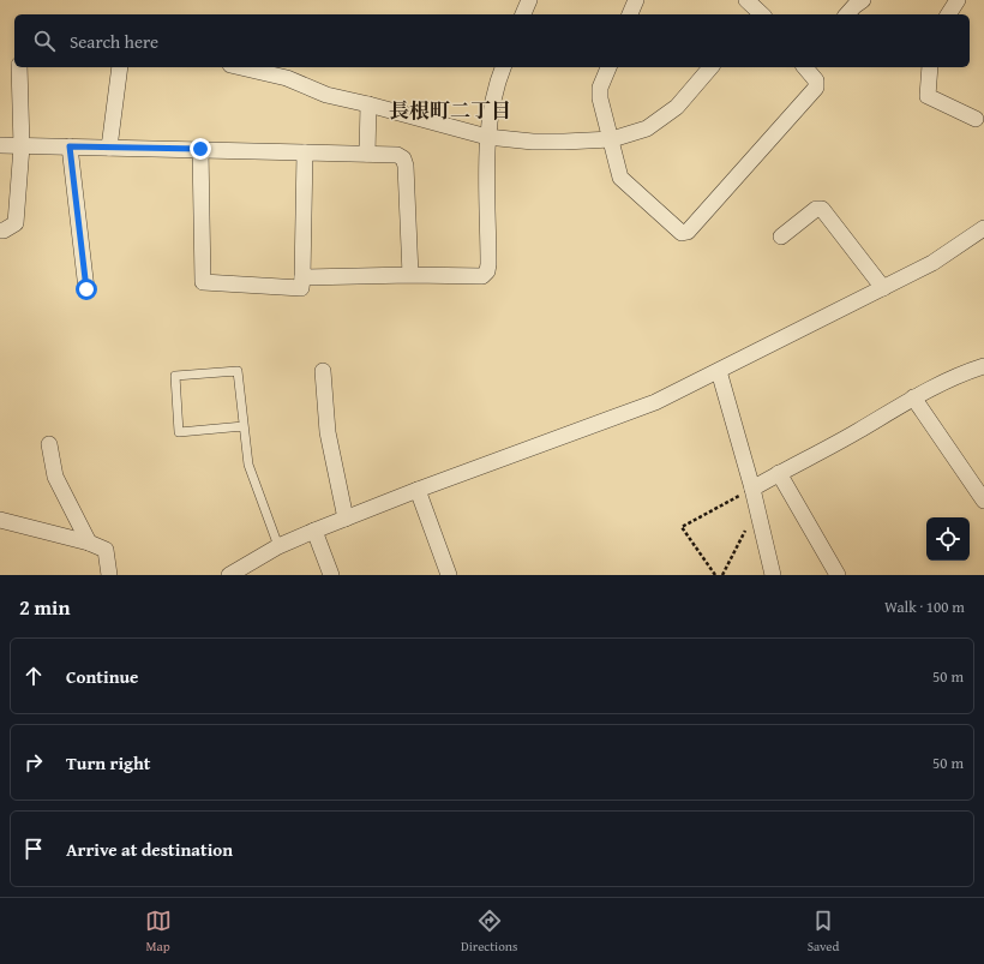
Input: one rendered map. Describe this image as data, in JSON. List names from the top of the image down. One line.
{"districts":["長根町二丁目"],"page":{"search":"Search here","heading":["2 min","Walk · 100 m"],"list":[["Continue","50 m"],["Turn right","50 m"],"Arrive at destination"],"nav":["Map","Directions","Saved"]}}
